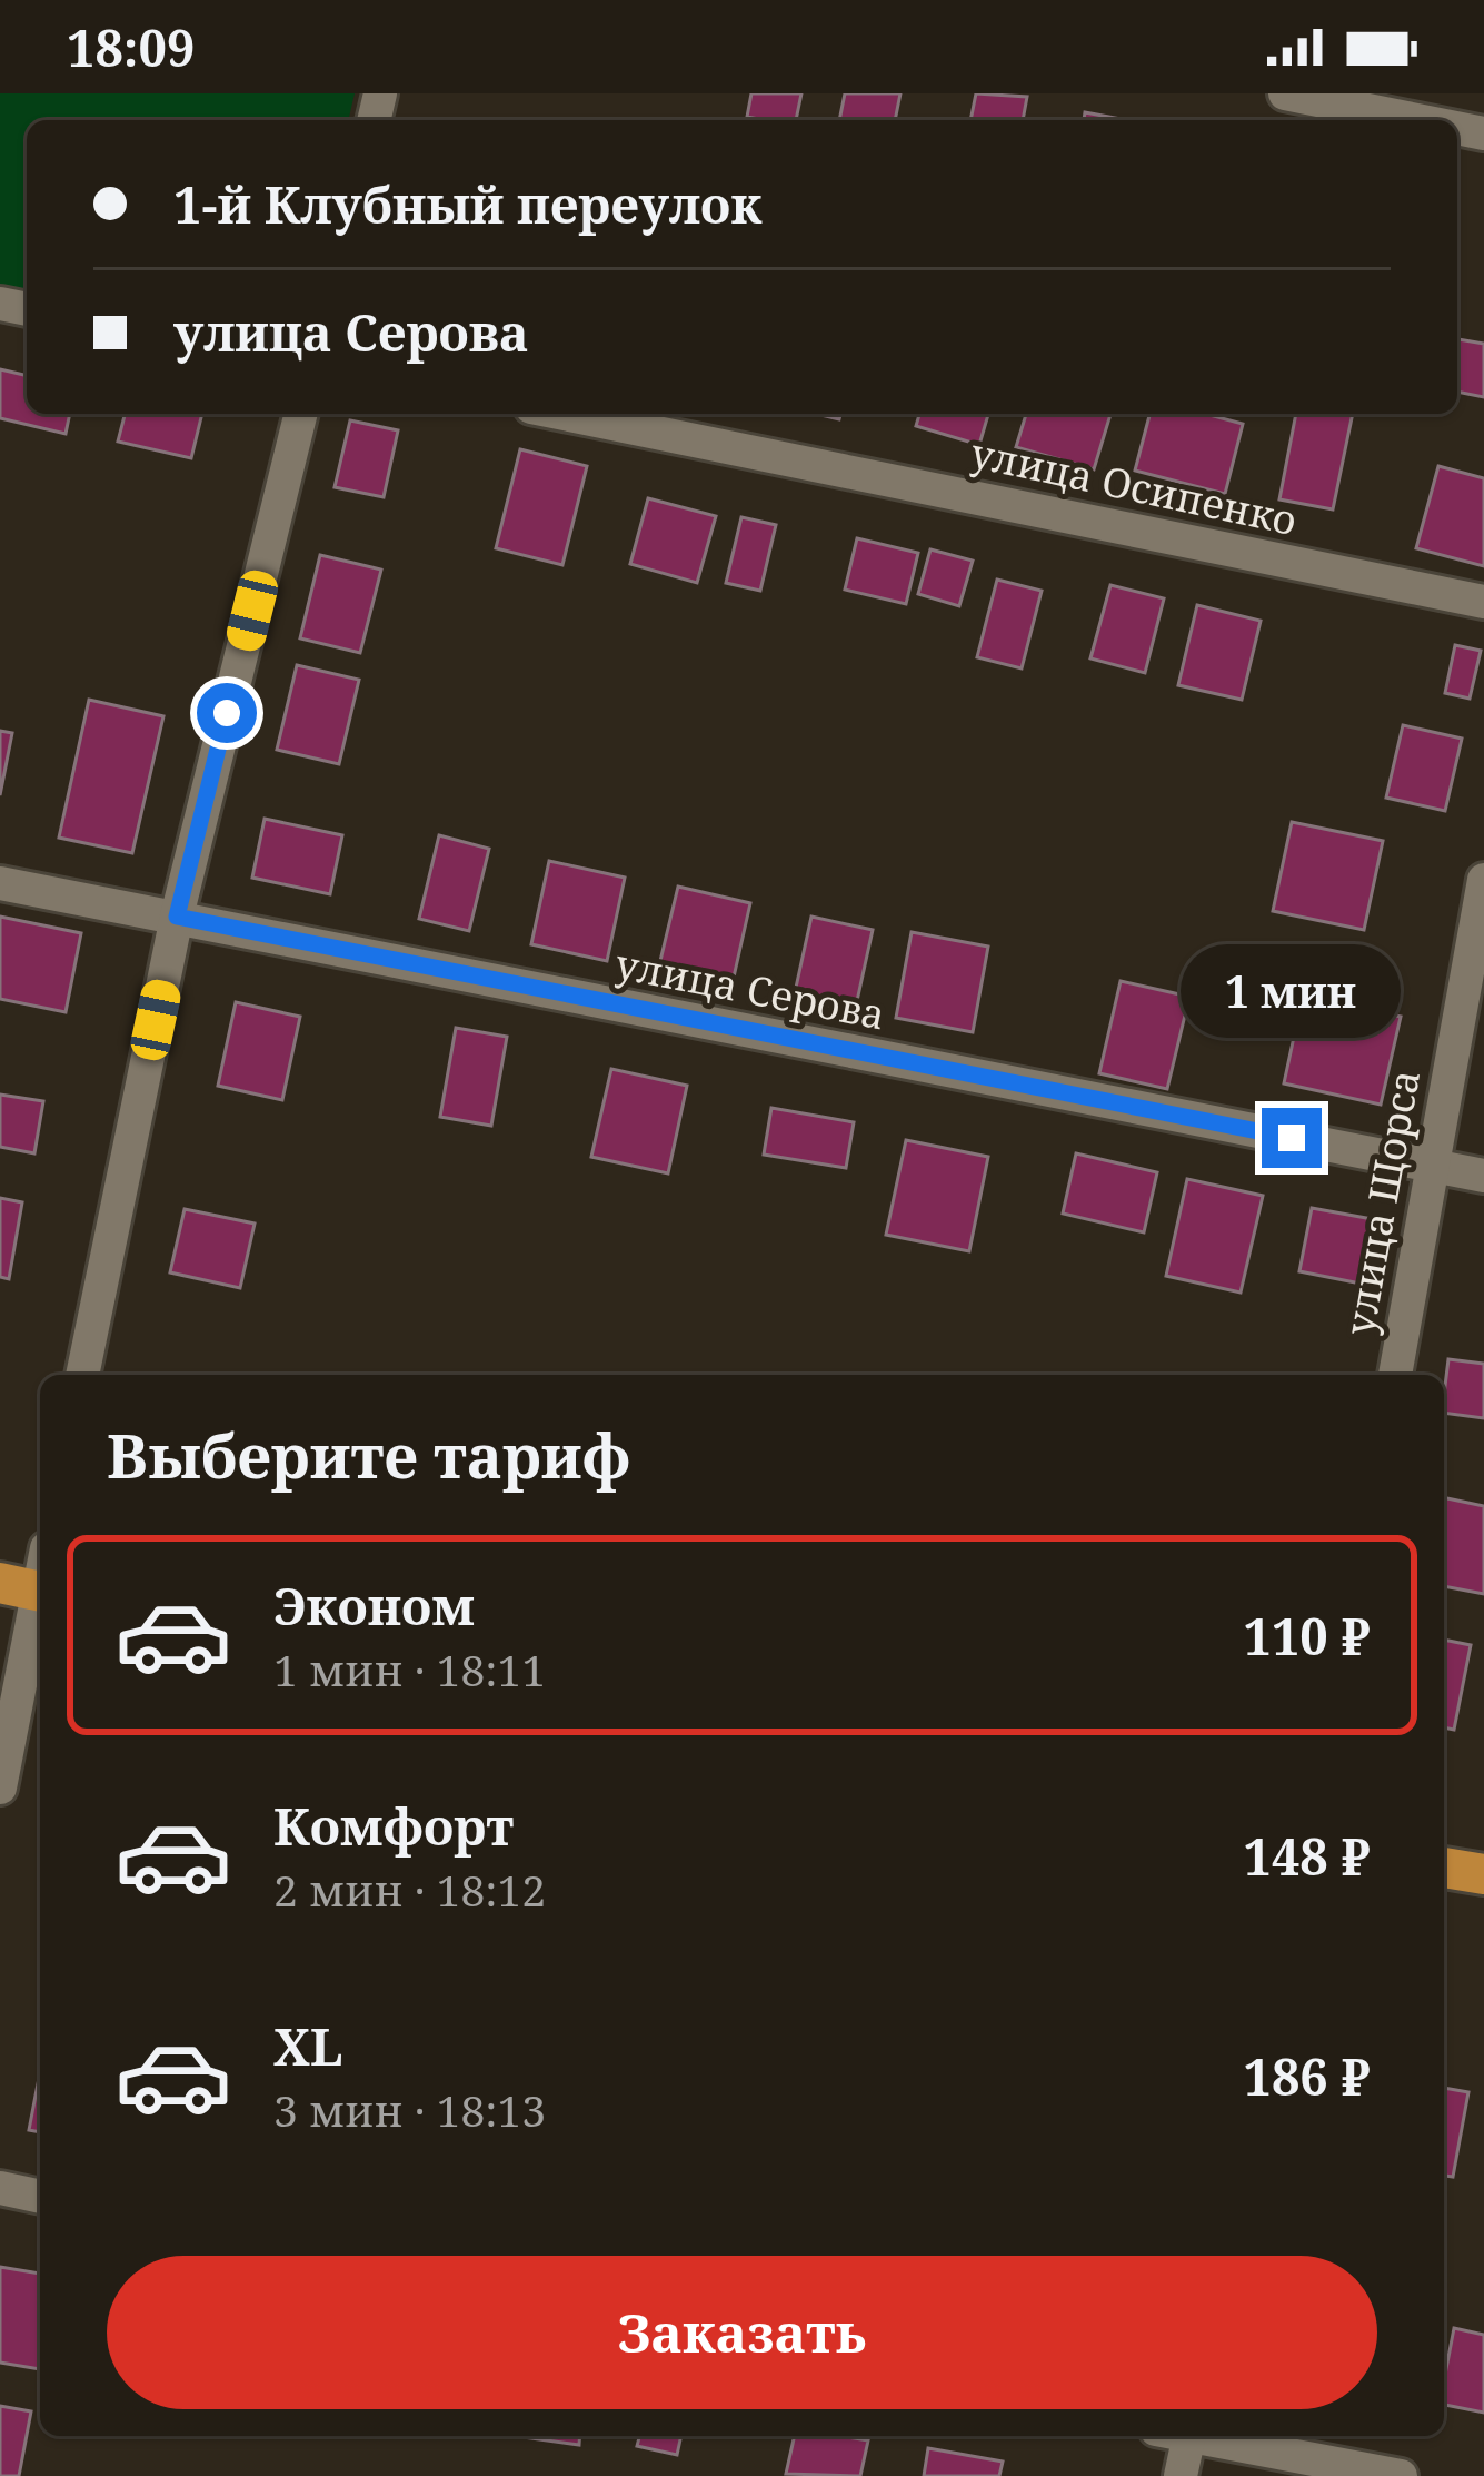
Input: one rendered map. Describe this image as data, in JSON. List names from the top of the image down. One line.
{"streets":{"street":["улица Осипенко","улица Серова","улица Щорса"]},"crossings":[["улица Серова","улица Щорса"]],"page":{"status":"18:09","banner":["1-й Клубный переулок","улица Серова"],"bubble":"1 мин","heading":"Выберите тариф","list":[{"name":"Эконом","note":"1 мин · 18:11","value":"110 ₽"},{"name":"Комфорт","note":"2 мин · 18:12","value":"148 ₽"},{"name":"XL","note":"3 мин · 18:13","value":"186 ₽"}],"buttons":"Заказать"}}
